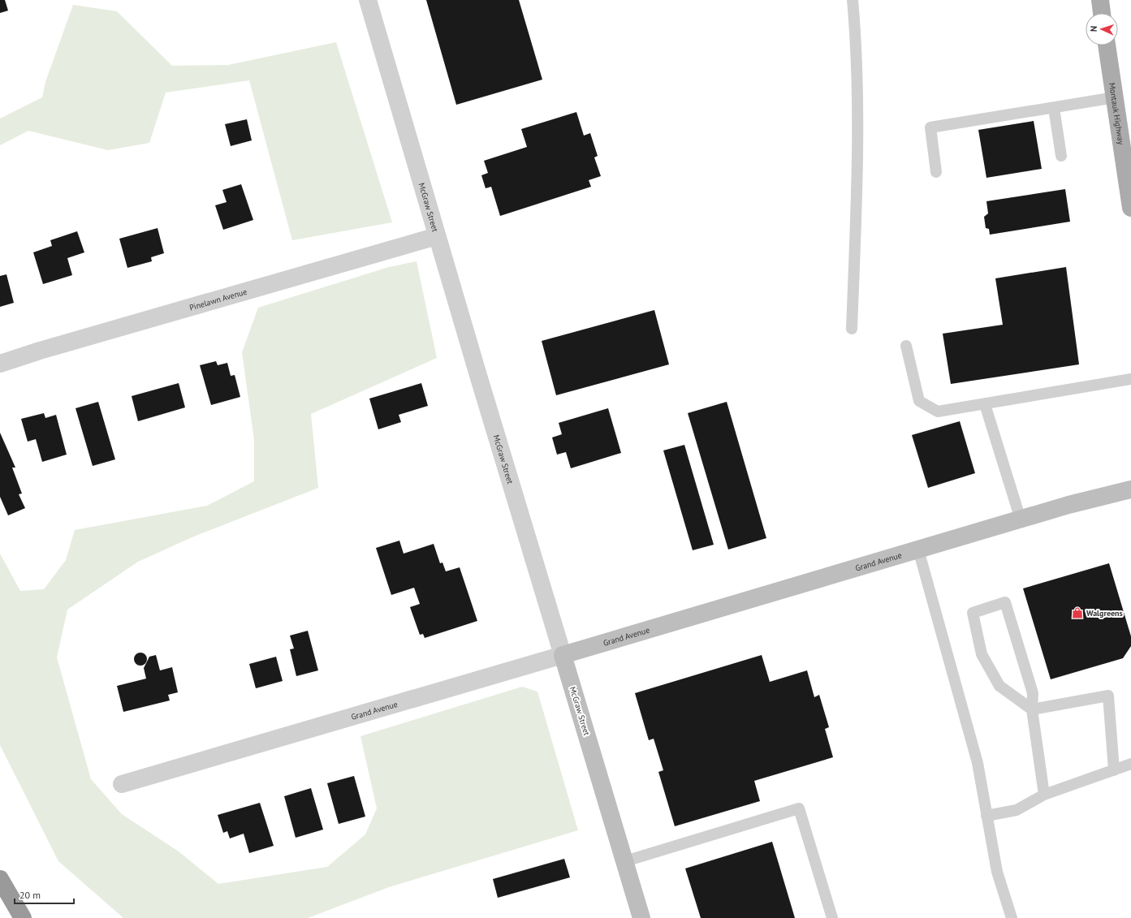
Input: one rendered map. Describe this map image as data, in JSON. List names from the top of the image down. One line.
{"streets":{"main road":["Montauk Highway","McGraw Street","Grand Avenue"],"street":["Pinelawn Avenue"]},"crossings":[["McGraw Street","Pinelawn Avenue"],["McGraw Street","Grand Avenue"]],"places":{"shop":["Walgreens"]},"scale_bar":"20 m","north":"left"}
